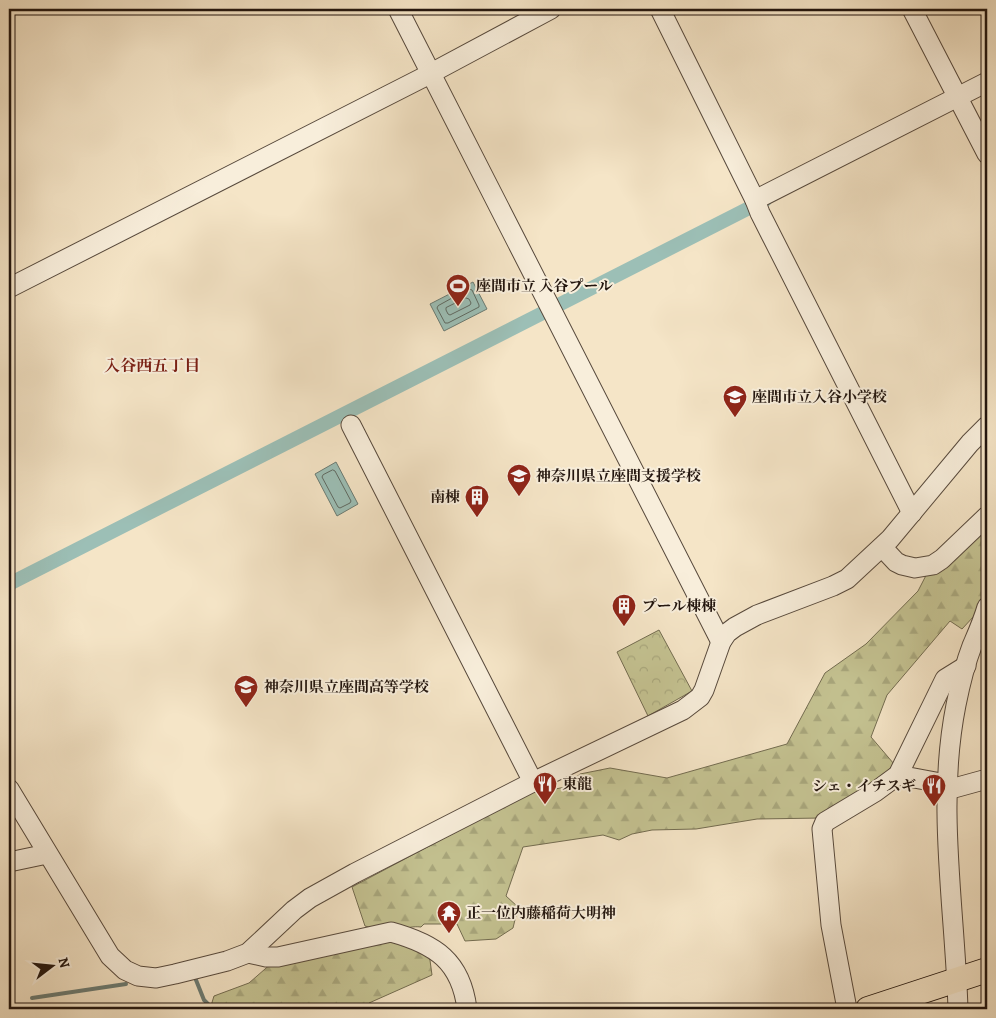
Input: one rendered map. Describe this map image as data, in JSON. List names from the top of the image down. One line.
{"districts":["入谷西五丁目"],"places":{"sports":["座間市立 入谷プール"],"school or university":["座間市立入谷小学校","神奈川県立座間支援学校","神奈川県立座間高等学校"],"building":["南棟","プール棟棟"],"restaurant":["東龍","シェ・イチスギ"],"temple":["正一位内藤稲荷大明神"]},"north":"right"}
